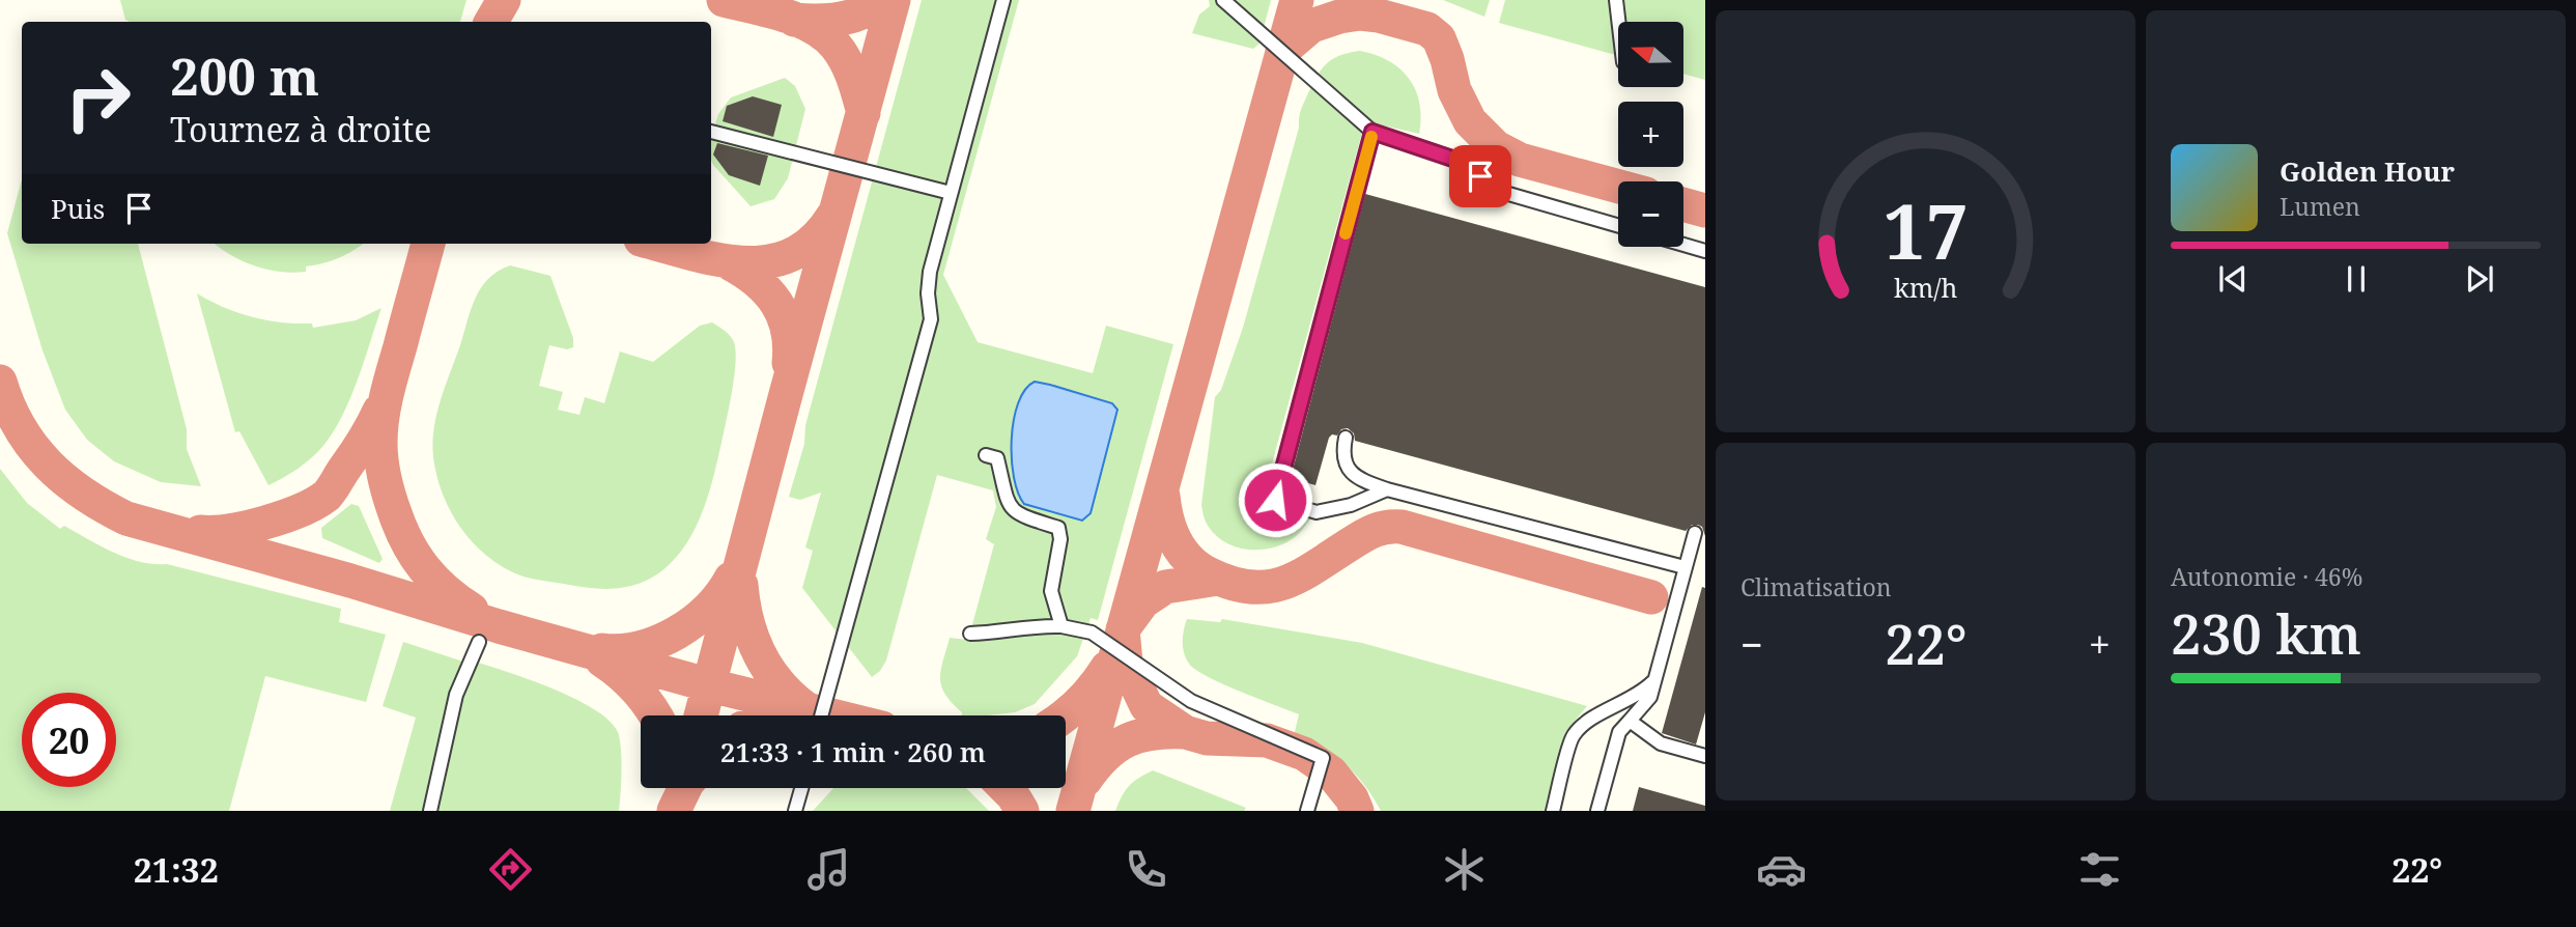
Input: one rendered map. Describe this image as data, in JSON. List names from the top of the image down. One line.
{"north":"left","page":{"map_buttons":["+","−"],"turn":["200 m","Tournez à droite"],"song":["Golden Hour","Lumen"],"then":"Puis","tile":["Climatisation",["Autonomie · 46%","230 km"]],"heat":["−","22°","+"],"limit":"20","trip":"21:33 · 1 min · 260 m","tabs":["21:32","22°"],"gauge":["17","km/h"]}}
